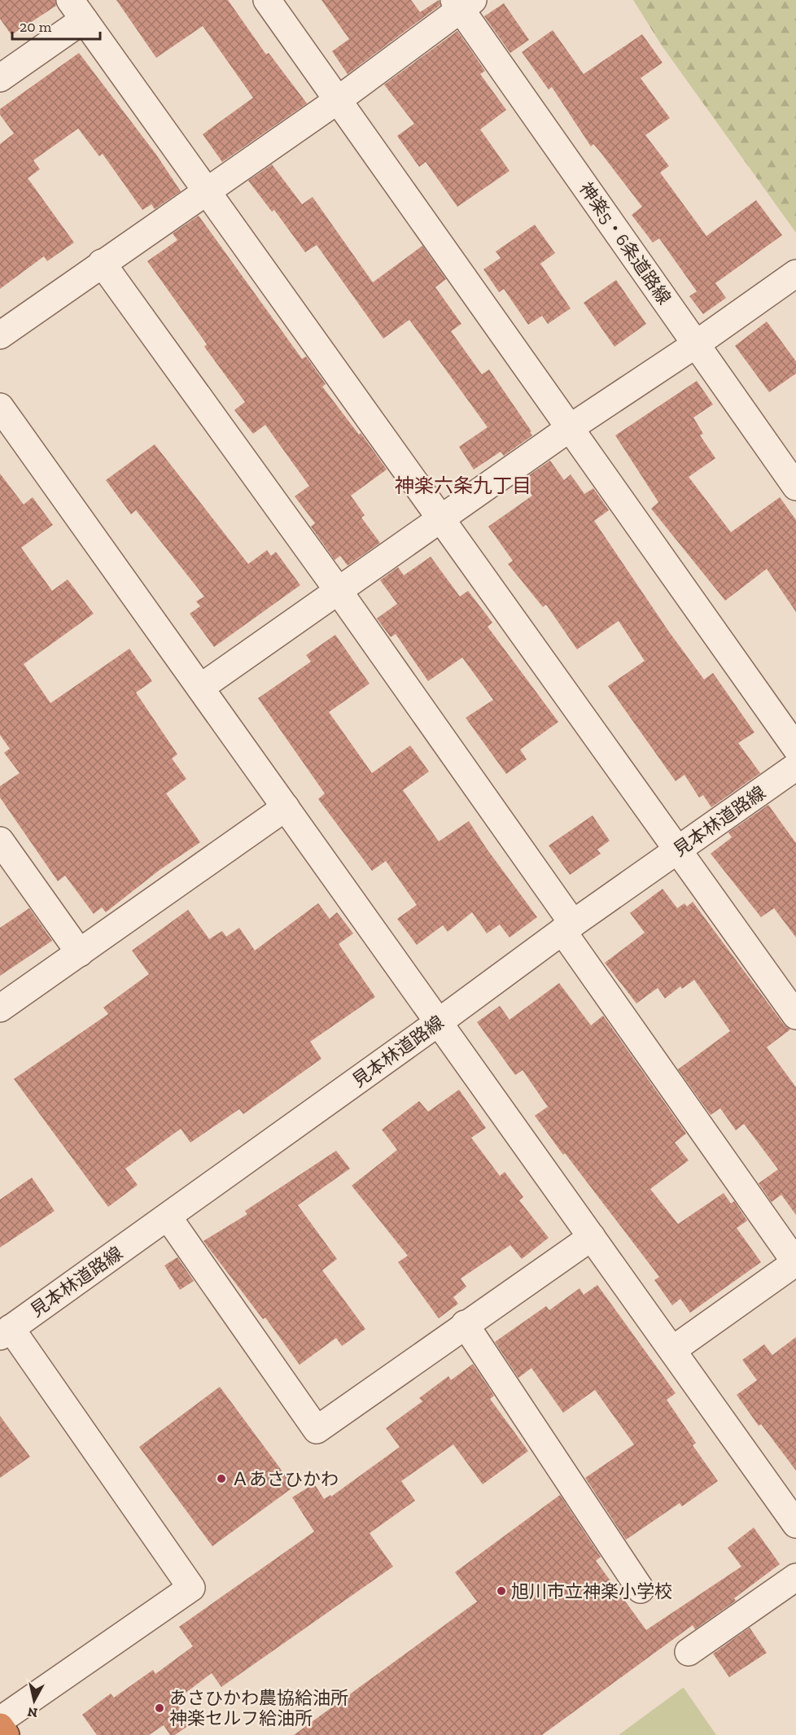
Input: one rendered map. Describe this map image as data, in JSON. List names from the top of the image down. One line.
{"streets":{"street":["神楽5・6条道路線","見本林道路線"]},"districts":["神楽六条九丁目"],"places":["Ａあさひかわ","旭川市立神楽小学校","あさひかわ農協給油所 神楽セルフ給油所"],"scale_bar":"20 m","north":"bottom"}
